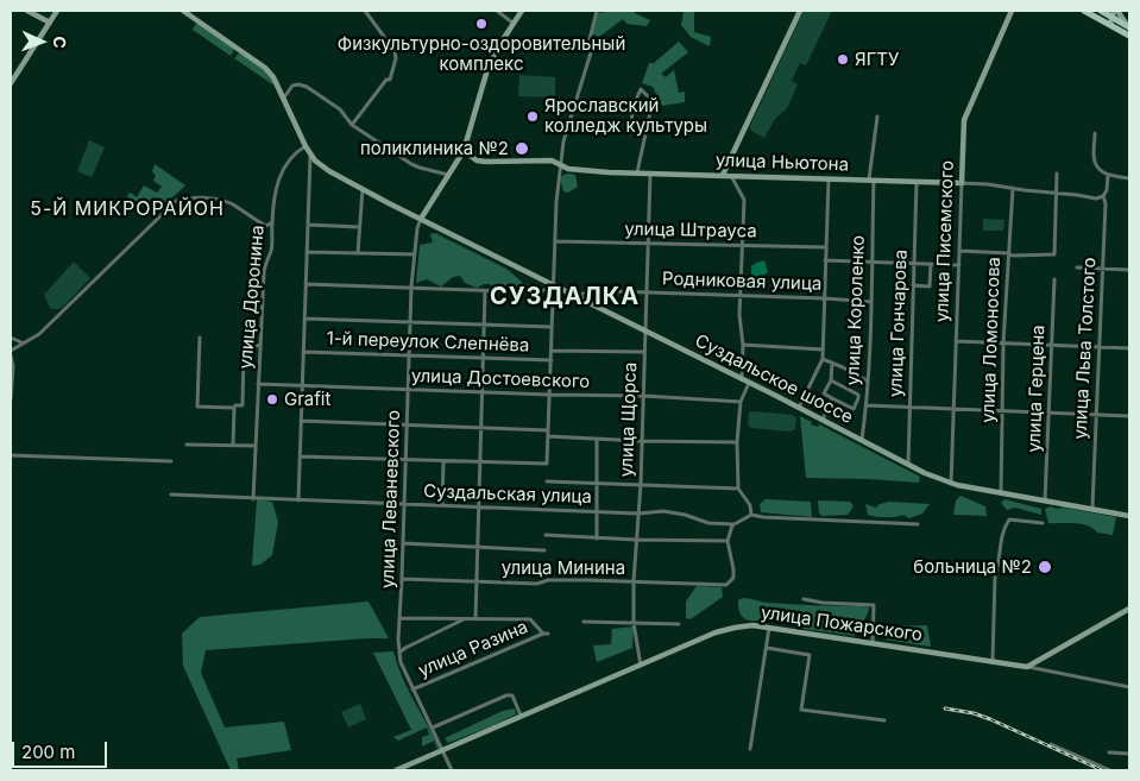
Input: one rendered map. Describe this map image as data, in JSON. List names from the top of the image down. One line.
{"streets":{"street":["улица Ньютона","улица Штрауса","улица Писемского","Родниковая улица","улица Доронина","улица Короленко","улица Гончарова","улица Ломоносова","1-й переулок Слепнёва","улица Льва Толстого","улица Достоевского","Суздальское шоссе","улица Герцена","улица Щорса","Суздальская улица","улица Леваневского","улица Минина","улица Пожарского","улица Разина"]},"crossings":[["улица Ньютона","улица Писемского"],["улица Ньютона","улица Короленко"],["улица Ньютона","улица Гончарова"],["улица Ньютона","улица Ломоносова"],["улица Ньютона","улица Льва Толстого"],["улица Ньютона","улица Щорса"],["улица Штрауса","улица Щорса"],["улица Писемского","Суздальское шоссе"],["Родниковая улица","улица Короленко"],["Родниковая улица","Суздальское шоссе"],["Родниковая улица","улица Щорса"],["улица Доронина","улица Достоевского"],["улица Доронина","Суздальская улица"],["улица Короленко","Суздальское шоссе"],["улица Гончарова","Суздальское шоссе"],["улица Ломоносова","Суздальское шоссе"],["1-й переулок Слепнёва","улица Щорса"],["1-й переулок Слепнёва","улица Леваневского"],["улица Льва Толстого","Суздальское шоссе"],["улица Достоевского","улица Щорса"],["улица Достоевского","улица Леваневского"],["Суздальское шоссе","улица Герцена"],["Суздальское шоссе","улица Щорса"],["Суздальское шоссе","улица Леваневского"],["улица Щорса","Суздальская улица"],["улица Щорса","улица Минина"],["улица Щорса","улица Пожарского"],["Суздальская улица","улица Леваневского"],["улица Леваневского","улица Минина"],["улица Леваневского","улица Пожарского"],["улица Леваневского","улица Разина"]],"districts":["5-Й МИКРОРАЙОН","СУЗДАЛКА"],"places":["Физкультурно-оздоровительный комплекс","ЯГТУ","Ярославский колледж культуры","поликлиника №2","Grafit","больница №2"],"scale_bar":"200 m","north":"right"}
